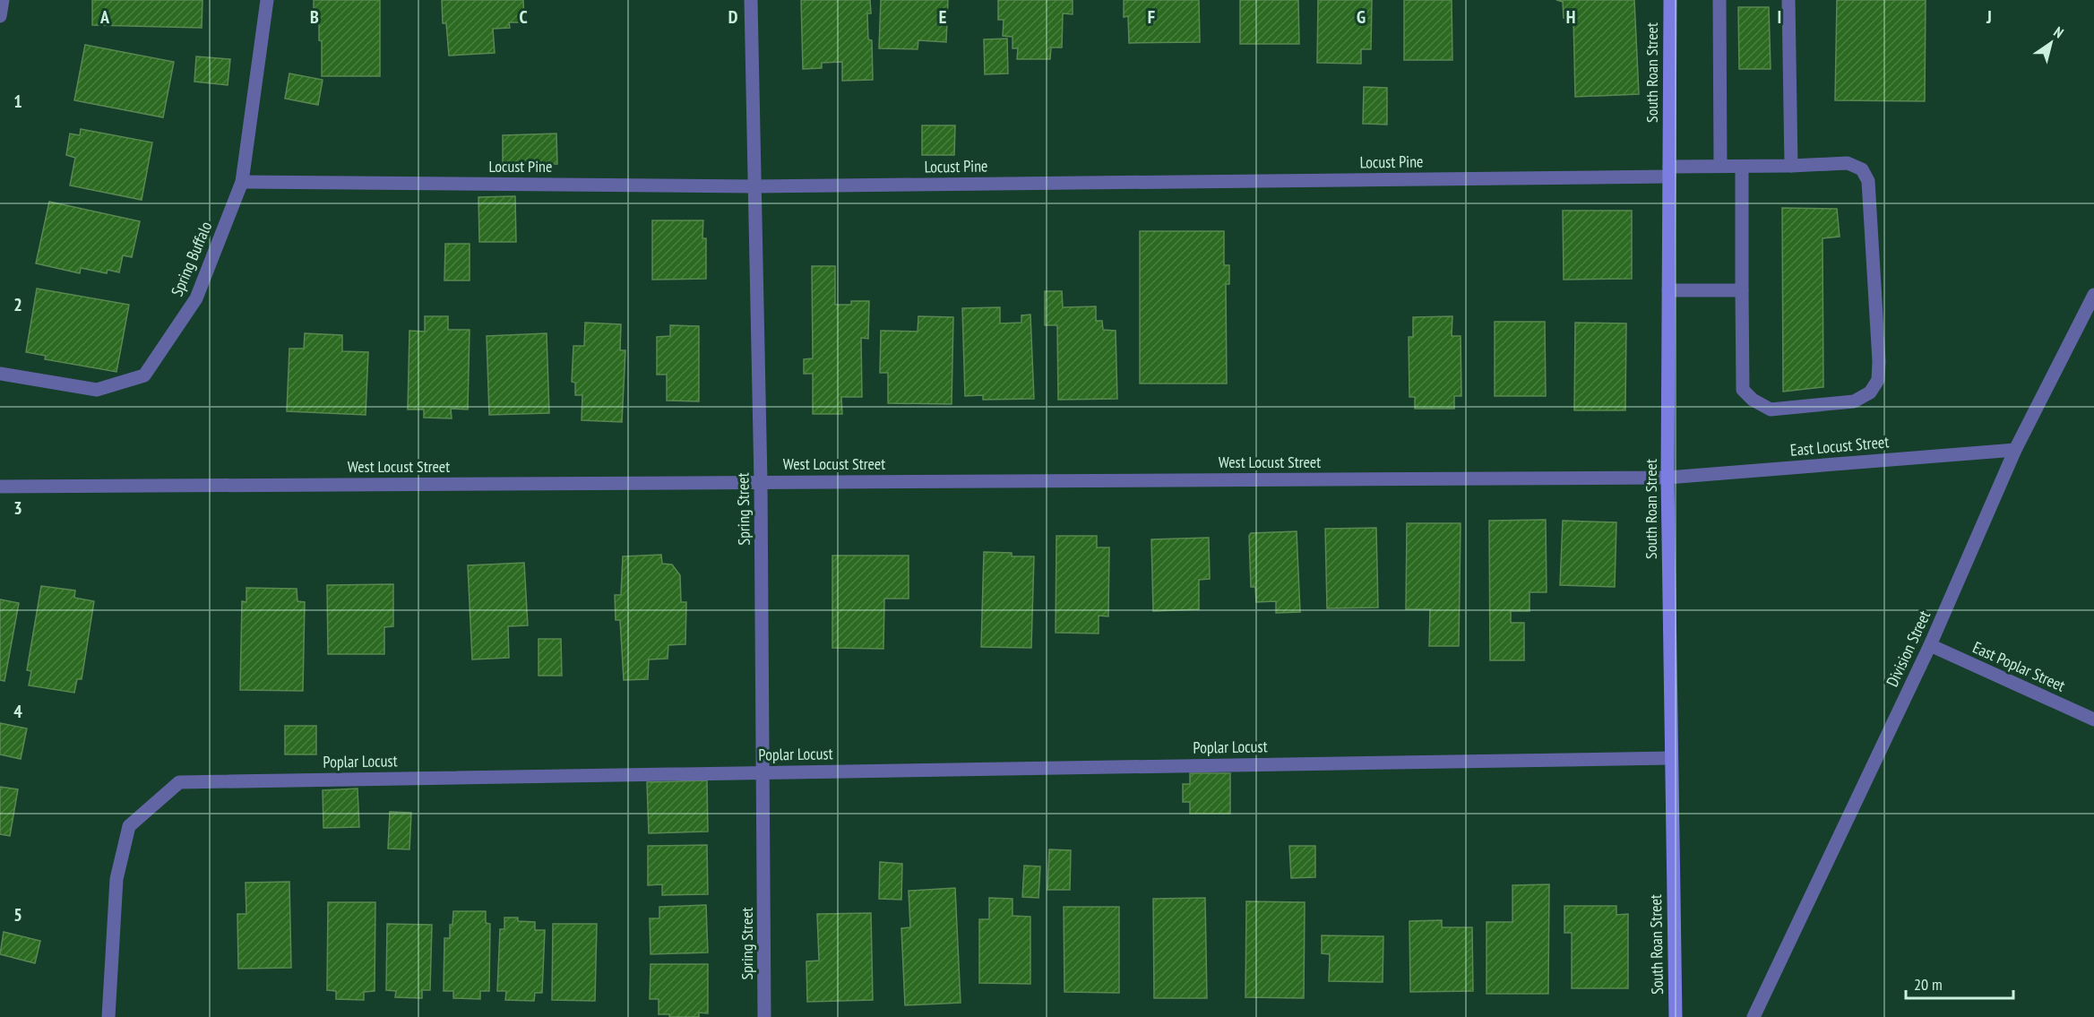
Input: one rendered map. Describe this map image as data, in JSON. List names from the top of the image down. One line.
{"streets":{"main road":["South Roan Street"],"street":["Locust Pine","Spring Buffalo","East Locust Street","West Locust Street","Spring Street","Division Street","East Poplar Street","Poplar Locust"]},"crossings":[["South Roan Street","Locust Pine"],["South Roan Street","East Locust Street"],["South Roan Street","West Locust Street"],["South Roan Street","Poplar Locust"],["Locust Pine","Spring Buffalo"],["Locust Pine","Spring Street"],["East Locust Street","West Locust Street"],["East Locust Street","Division Street"],["West Locust Street","Spring Street"],["Spring Street","Poplar Locust"],["Division Street","East Poplar Street"]],"scale_bar":"20 m","north":"top right","grid":{"columns":["A","B","C","D","E","F","G","H","I","J"],"rows":["1","2","3","4","5"]}}
